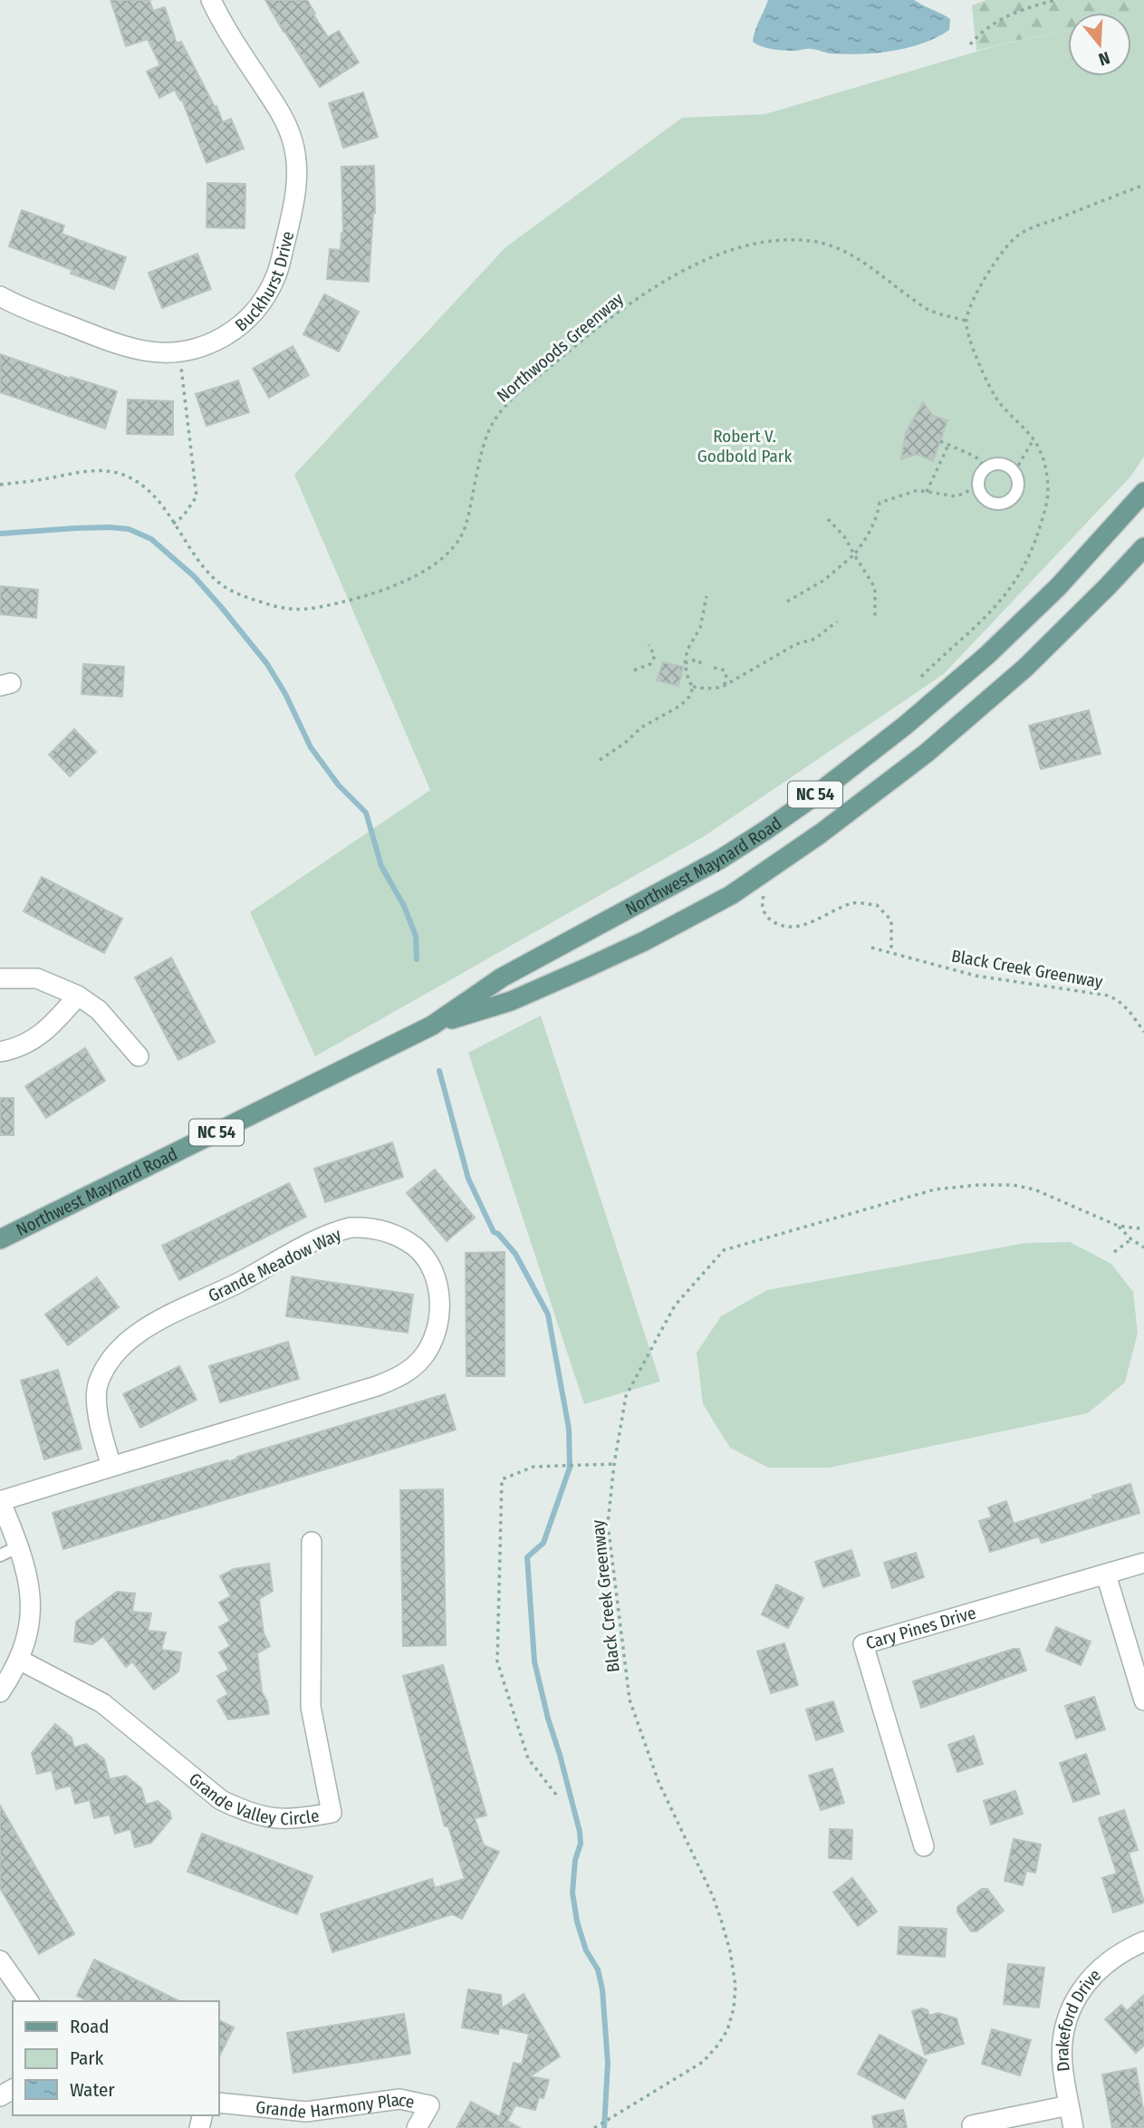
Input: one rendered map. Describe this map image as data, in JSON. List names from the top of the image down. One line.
{"streets":{"main road":["NC 54","Northwest Maynard Road"],"street":["Buckhurst Drive","Grande Meadow Way","Cary Pines Drive","Grande Valley Circle","Drakeford Drive","Grande Harmony Place"],"path":["Northwoods Greenway","Black Creek Greenway"]},"parks":["Robert V. Godbold Park"],"legend":["Road","Park","Water"],"north":"bottom"}
